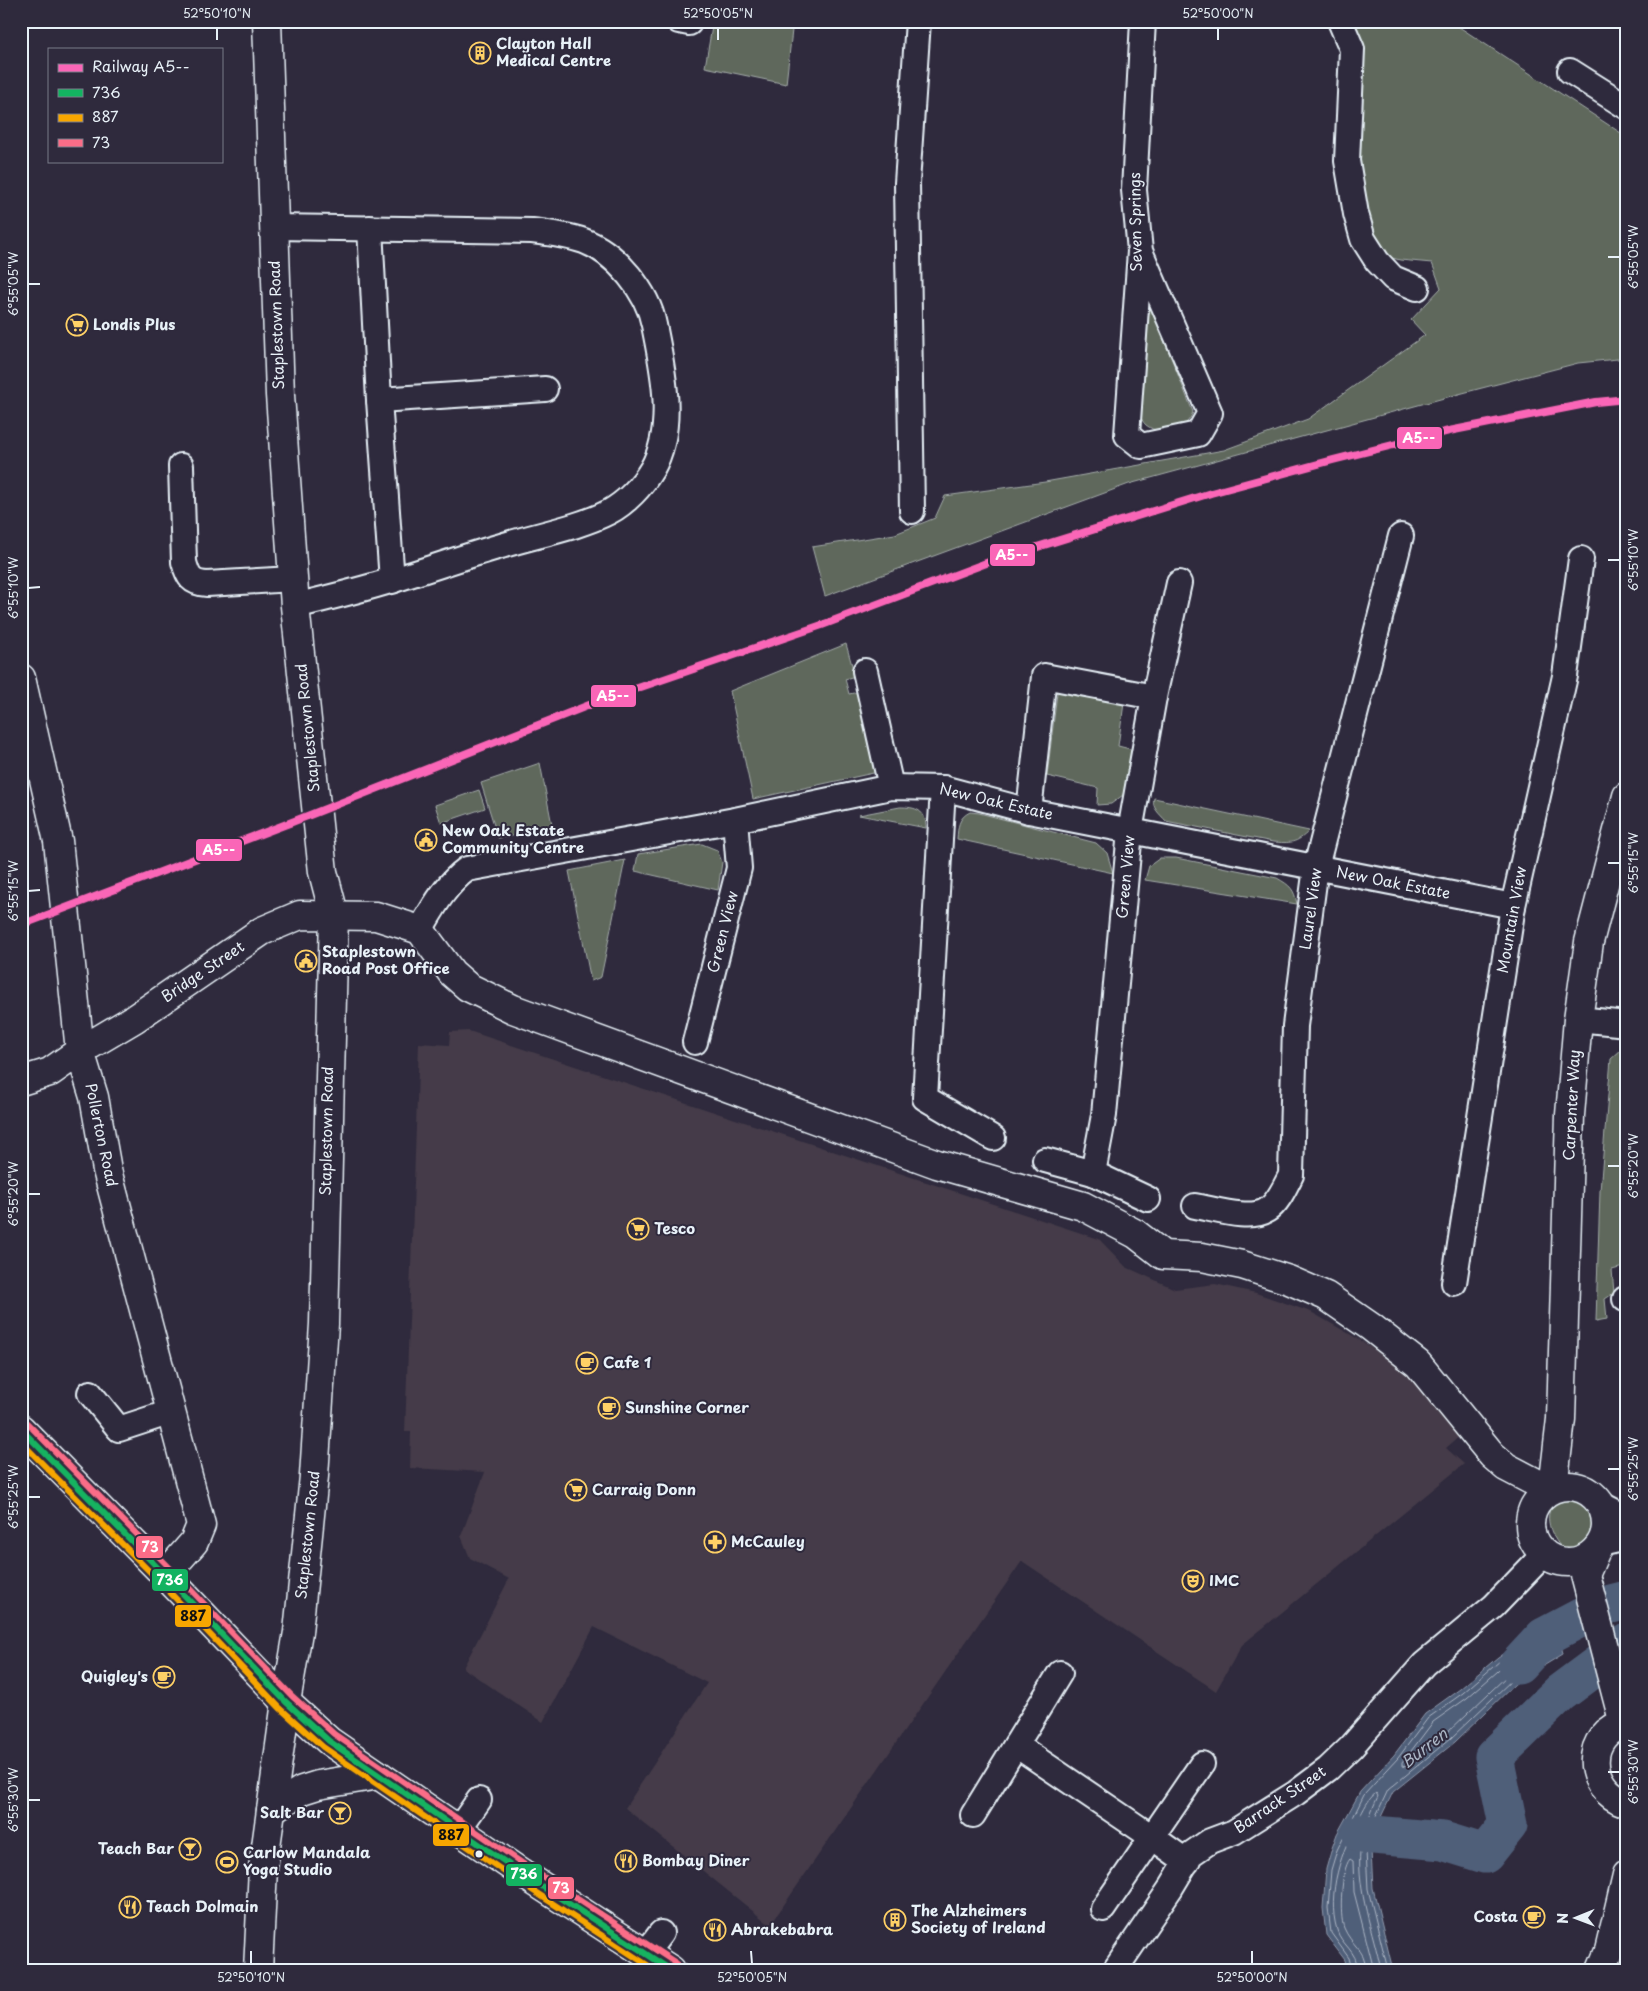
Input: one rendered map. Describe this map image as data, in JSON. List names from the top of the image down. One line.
{"streets":{"main road":["Staplestown Road","Bridge Street","Carpenter Way","Pollerton Road"],"street":["Seven Springs","New Oak Estate","Green View","Laurel View","Mountain View","Barrack Street"]},"crossings":[["Staplestown Road","Bridge Street"],["New Oak Estate","Green View"],["New Oak Estate","Laurel View"],["New Oak Estate","Mountain View"],["New Oak Estate","Bridge Street"],["Bridge Street","Pollerton Road"],["Carpenter Way","Barrack Street"]],"water":["Burren"],"places":{"building":["Clayton Hall Medical Centre","The Alzheimers Society of Ireland"],"supermarket":["Londis Plus","Tesco","Carraig Donn"],"public building":["New Oak Estate Community Centre","Staplestown Road Post Office"],"cafe":["Cafe 1","Sunshine Corner","Quigley's","Costa"],"pharmacy":["McCauley"],"theatre":["IMC"],"bar":["Salt Bar","Teach Bar"],"restaurant":["Bombay Diner","Teach Dolmain","Abrakebabra"],"sports":["Carlow Mandala Yoga Studio"]},"lines":["rail line A5--","transit line 73","transit line 736","transit line 887"],"legend":["Railway A5--","736","887","73"],"north":"left","coordinates":["52°50'10\"N","52°50'05\"N","52°50'00\"N","6°55'05\"W","6°55'10\"W","6°55'15\"W","6°55'20\"W","6°55'25\"W","6°55'30\"W"]}
